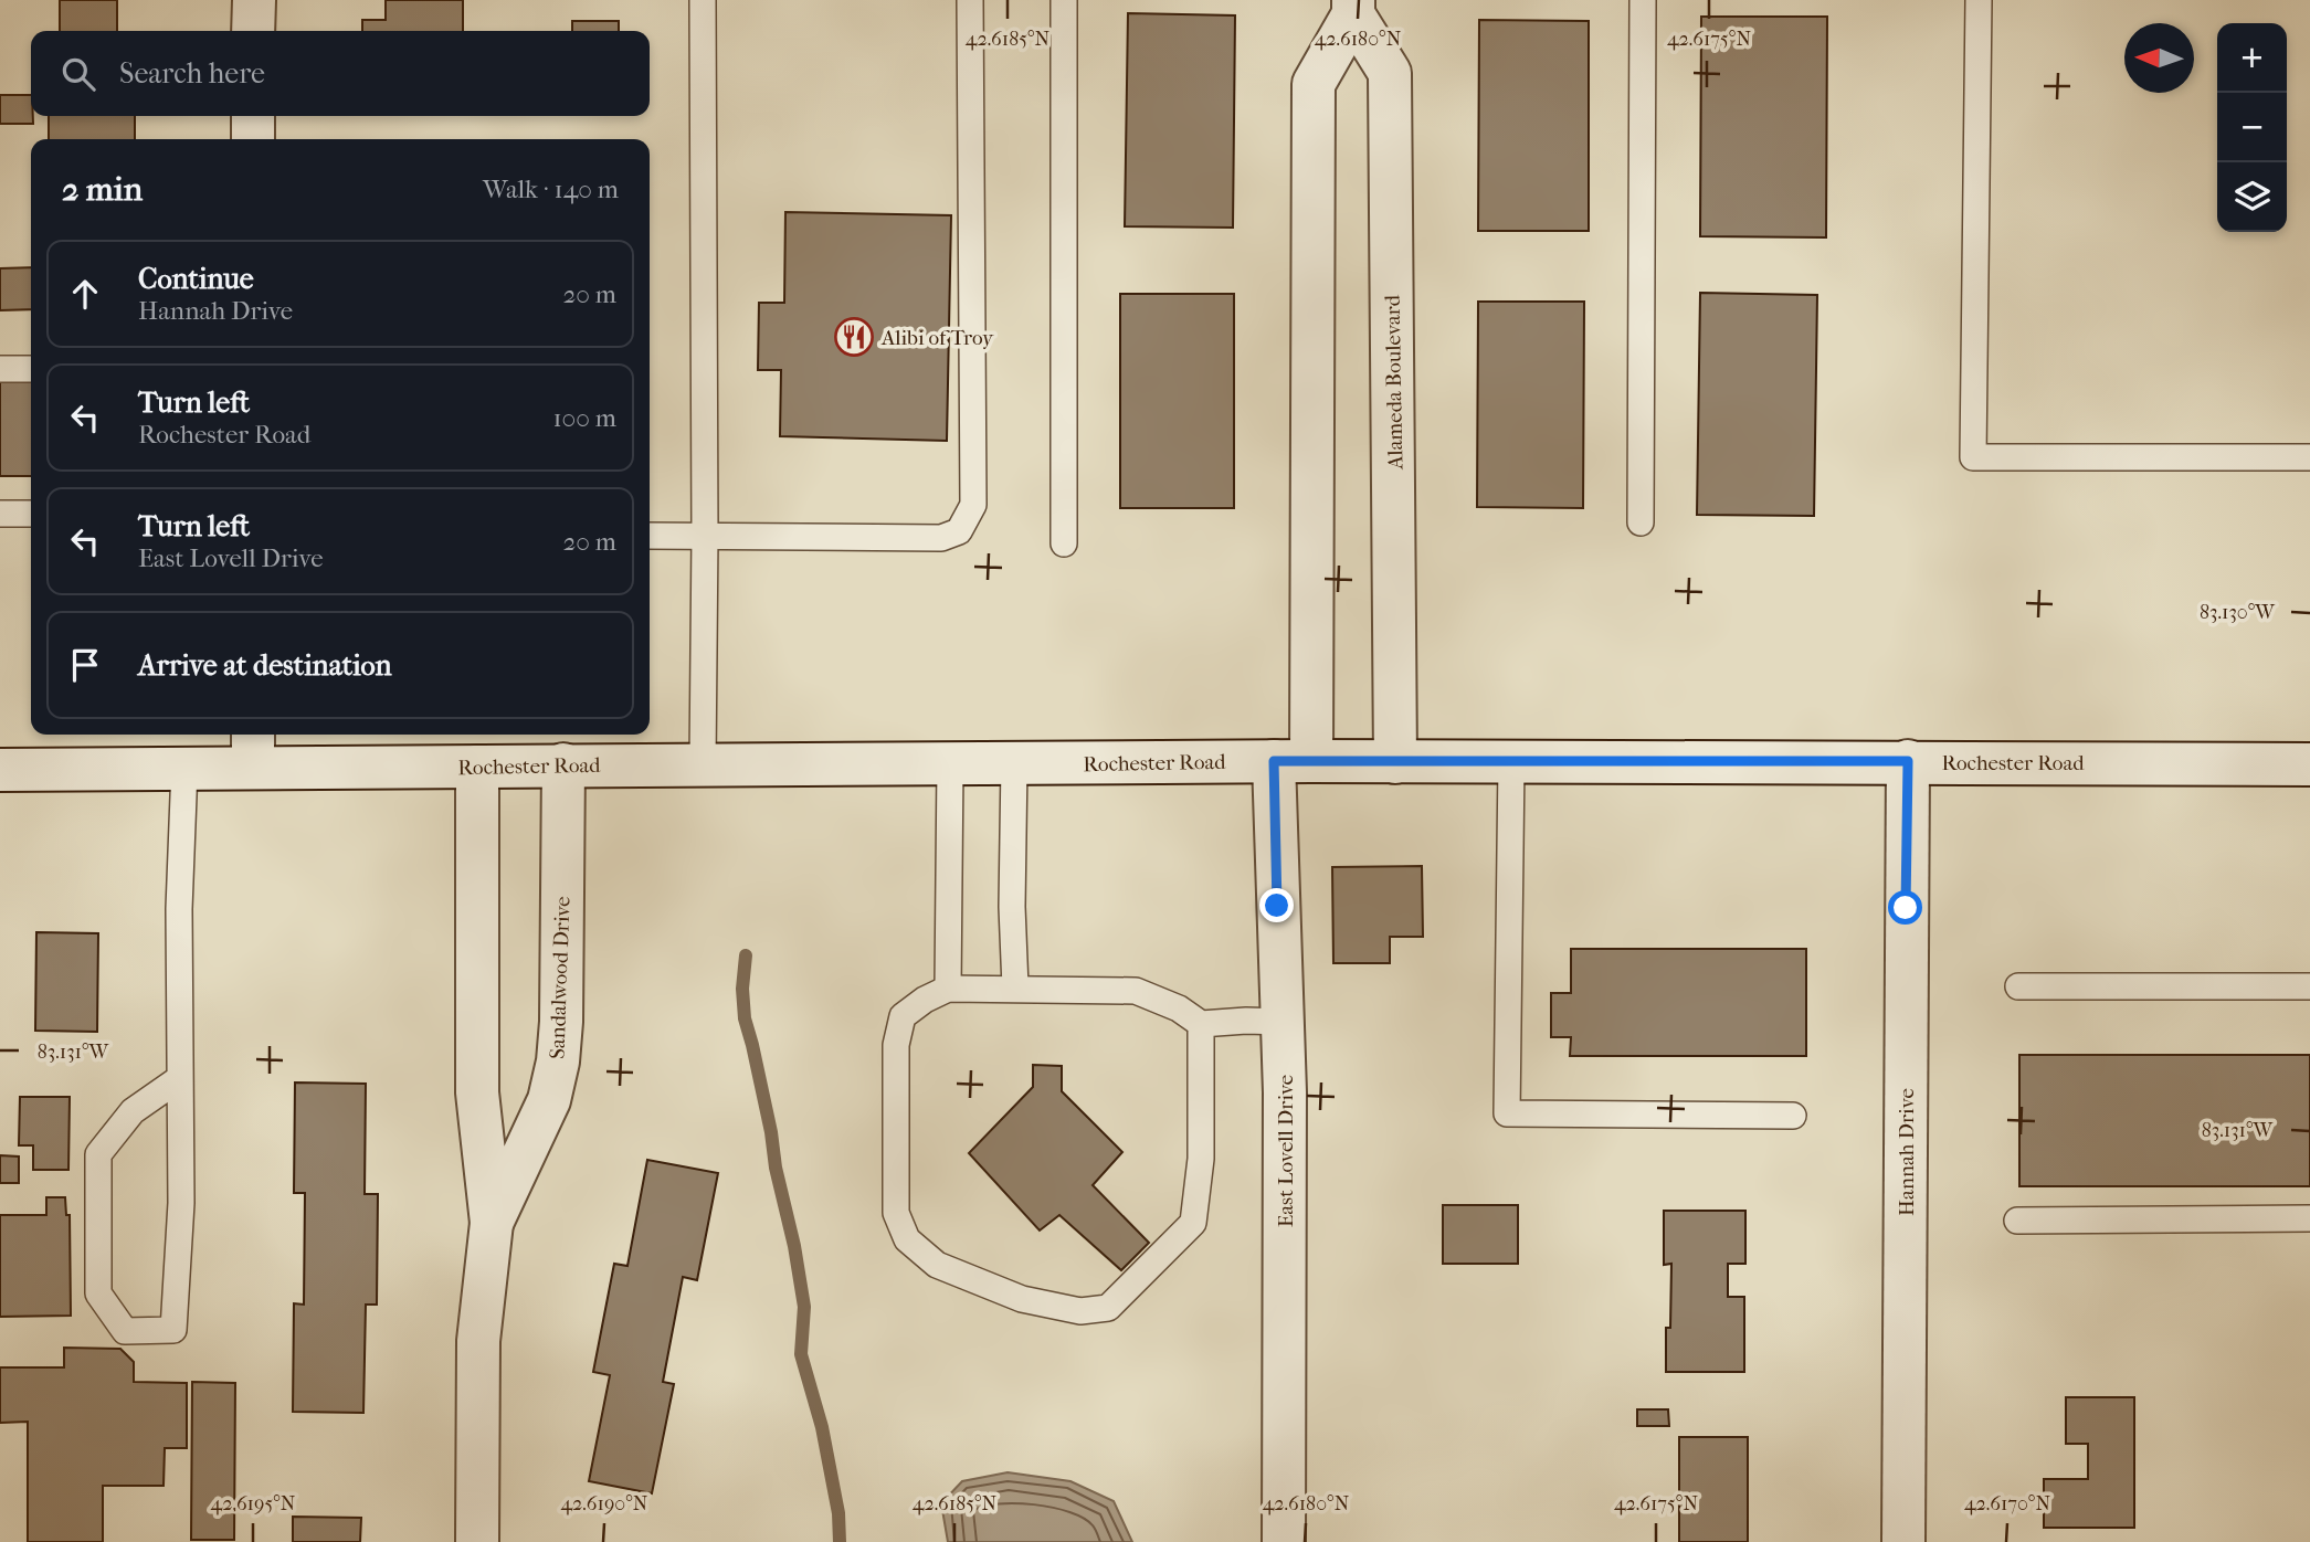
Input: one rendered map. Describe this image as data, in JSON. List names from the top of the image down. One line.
{"streets":{"street":["Alameda Boulevard","Rochester Road","Sandalwood Drive","East Lovell Drive","Hannah Drive"]},"crossings":[["Alameda Boulevard","Rochester Road"],["Alameda Boulevard","East Lovell Drive"],["Rochester Road","Sandalwood Drive"],["Rochester Road","East Lovell Drive"],["Rochester Road","Hannah Drive"]],"places":{"restaurant":["Alibi of Troy"]},"north":"left","page":{"map_buttons":["+","−"],"search":"Search here","heading":["2 min","Walk · 140 m"],"list":[["Continue","Hannah Drive","20 m"],["Turn left","Rochester Road","100 m"],["Turn left","East Lovell Drive","20 m"],"Arrive at destination"]},"coordinates":["42.6185°N","42.6180°N","42.6175°N","83.130°W","83.131°W","42.6195°N","42.6190°N","42.6170°N"]}
